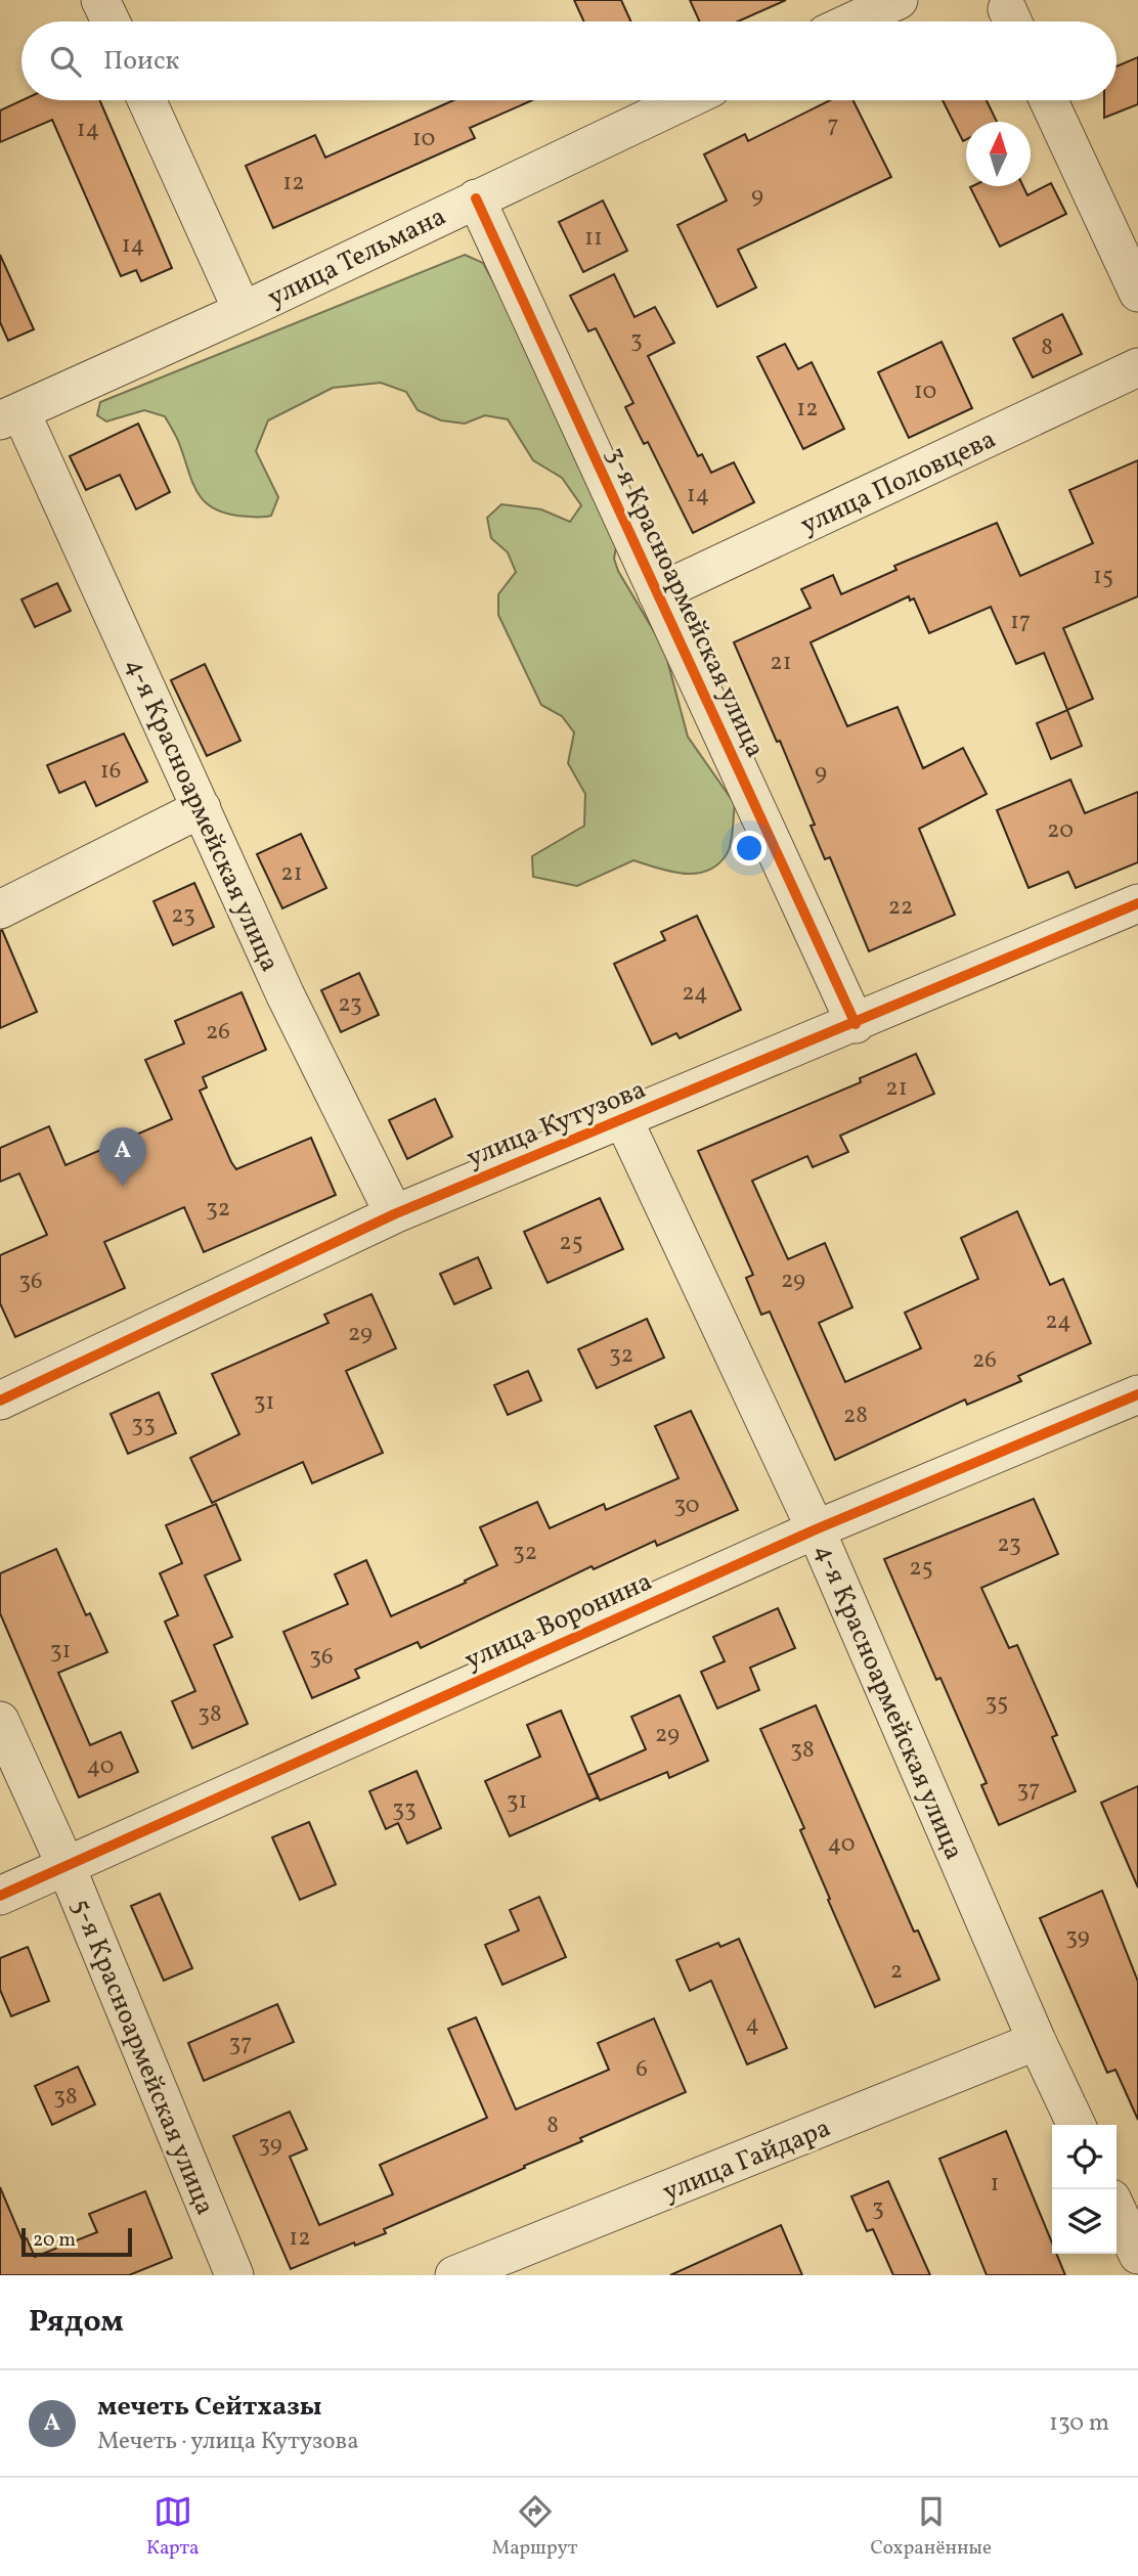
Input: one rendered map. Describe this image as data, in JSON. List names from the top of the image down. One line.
{"streets":{"street":["улица Тельмана","улица Половцева","3-я Красноармейская улица","4-я Красноармейская улица","улица Кутузова","улица Воронина","5-я Красноармейская улица","улица Гайдара"]},"crossings":[["улица Тельмана","3-я Красноармейская улица"],["улица Тельмана","4-я Красноармейская улица"],["улица Половцева","3-я Красноармейская улица"],["3-я Красноармейская улица","улица Кутузова"],["4-я Красноармейская улица","улица Кутузова"],["4-я Красноармейская улица","улица Воронина"],["4-я Красноармейская улица","улица Гайдара"],["улица Воронина","5-я Красноармейская улица"]],"house_numbers":["7","14","10","12","9","11","14","3","8","10","12","14","15","17","21","16","9","20","21","22","23","24","23","26","21","32","25","29","36","24","29","32","26","31","28","33","30","23","32","25","31","36","35","38","29","38","40","37","31","33","40","39","2","4","37","6","38","8","39","1","3","12"],"scale_bar":"20 m","north":"top","page":{"search":"Поиск","pins":"A","scale":"20 m","heading":"Рядом","list":[{"mark":"A","name":"мечеть Сейтхазы","note":"Мечеть · улица Кутузова","value":"130 m"}],"nav":["Карта","Маршрут","Сохранённые"]}}
